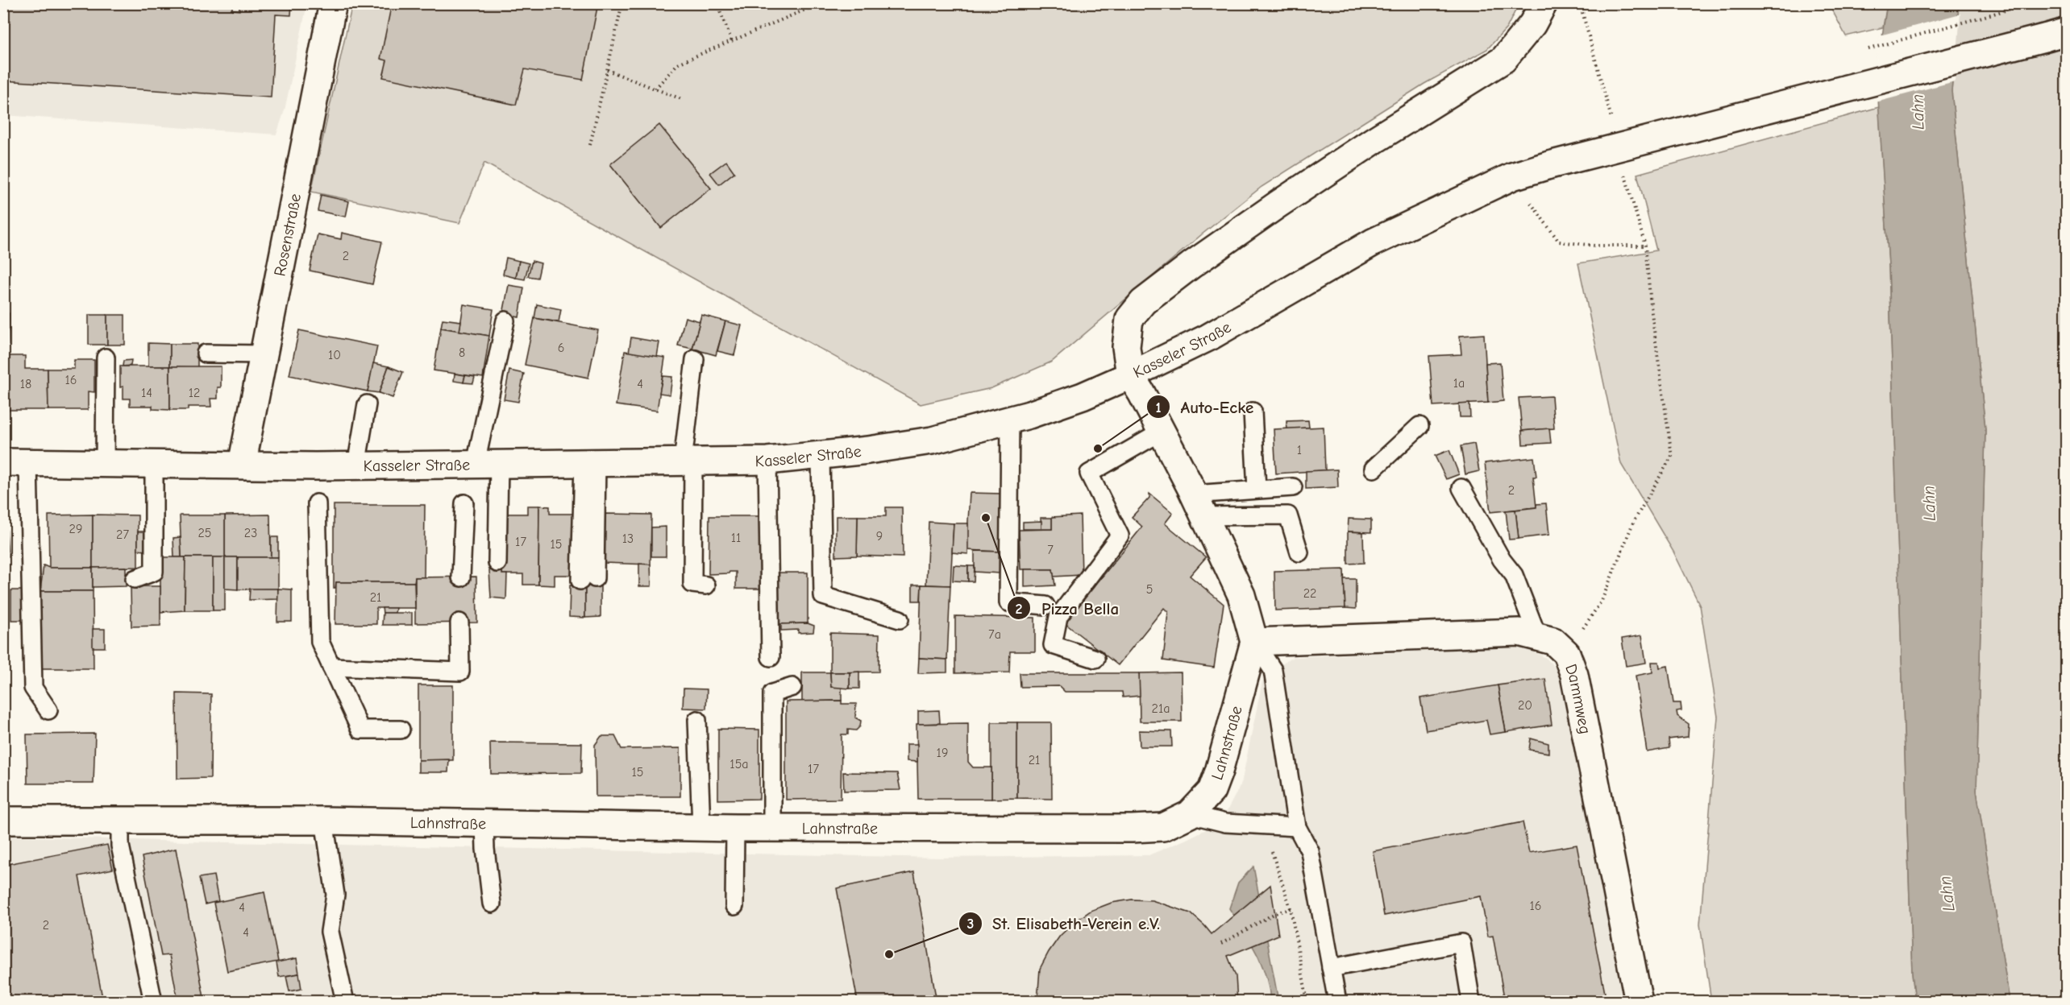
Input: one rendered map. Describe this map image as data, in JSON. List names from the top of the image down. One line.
{"streets":{"street":["Rosenstraße","Kasseler Straße","Dammweg","Lahnstraße"]},"crossings":[["Rosenstraße","Kasseler Straße"],["Dammweg","Lahnstraße"]],"water":["Lahn"],"places":["Auto-Ecke","Pizza Bella","St. Elisabeth-Verein e.V."],"house_numbers":["2","6","8","10","16","1a","18","4","14","12","1","2","29","25","23","27","9","11","13","17","15","7","5","22","21","7a","20","21a","19","21","15a","17","15","16","4","2","4"]}
